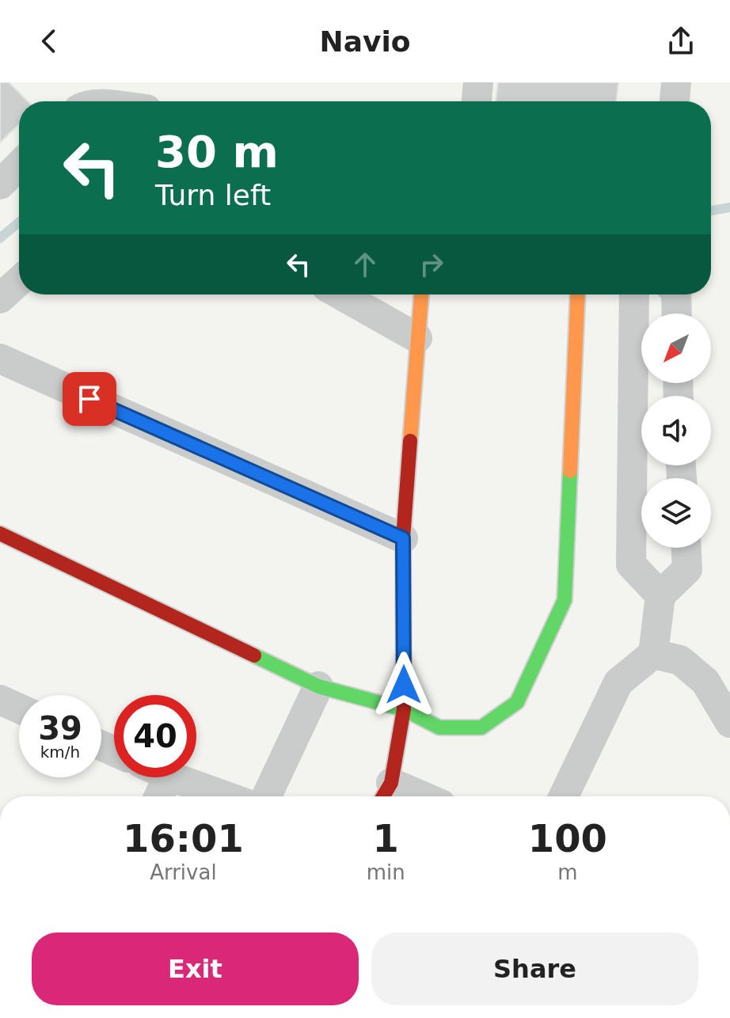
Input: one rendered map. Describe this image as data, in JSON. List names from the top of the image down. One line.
{"north":"bottom left","page":{"header":"Navio","turn":["30 m","Turn left"],"speed":"39 km/h","limit":"40","eta":["16:01","Arrival","1","min","100","m"],"buttons":["Exit","Share"]}}
